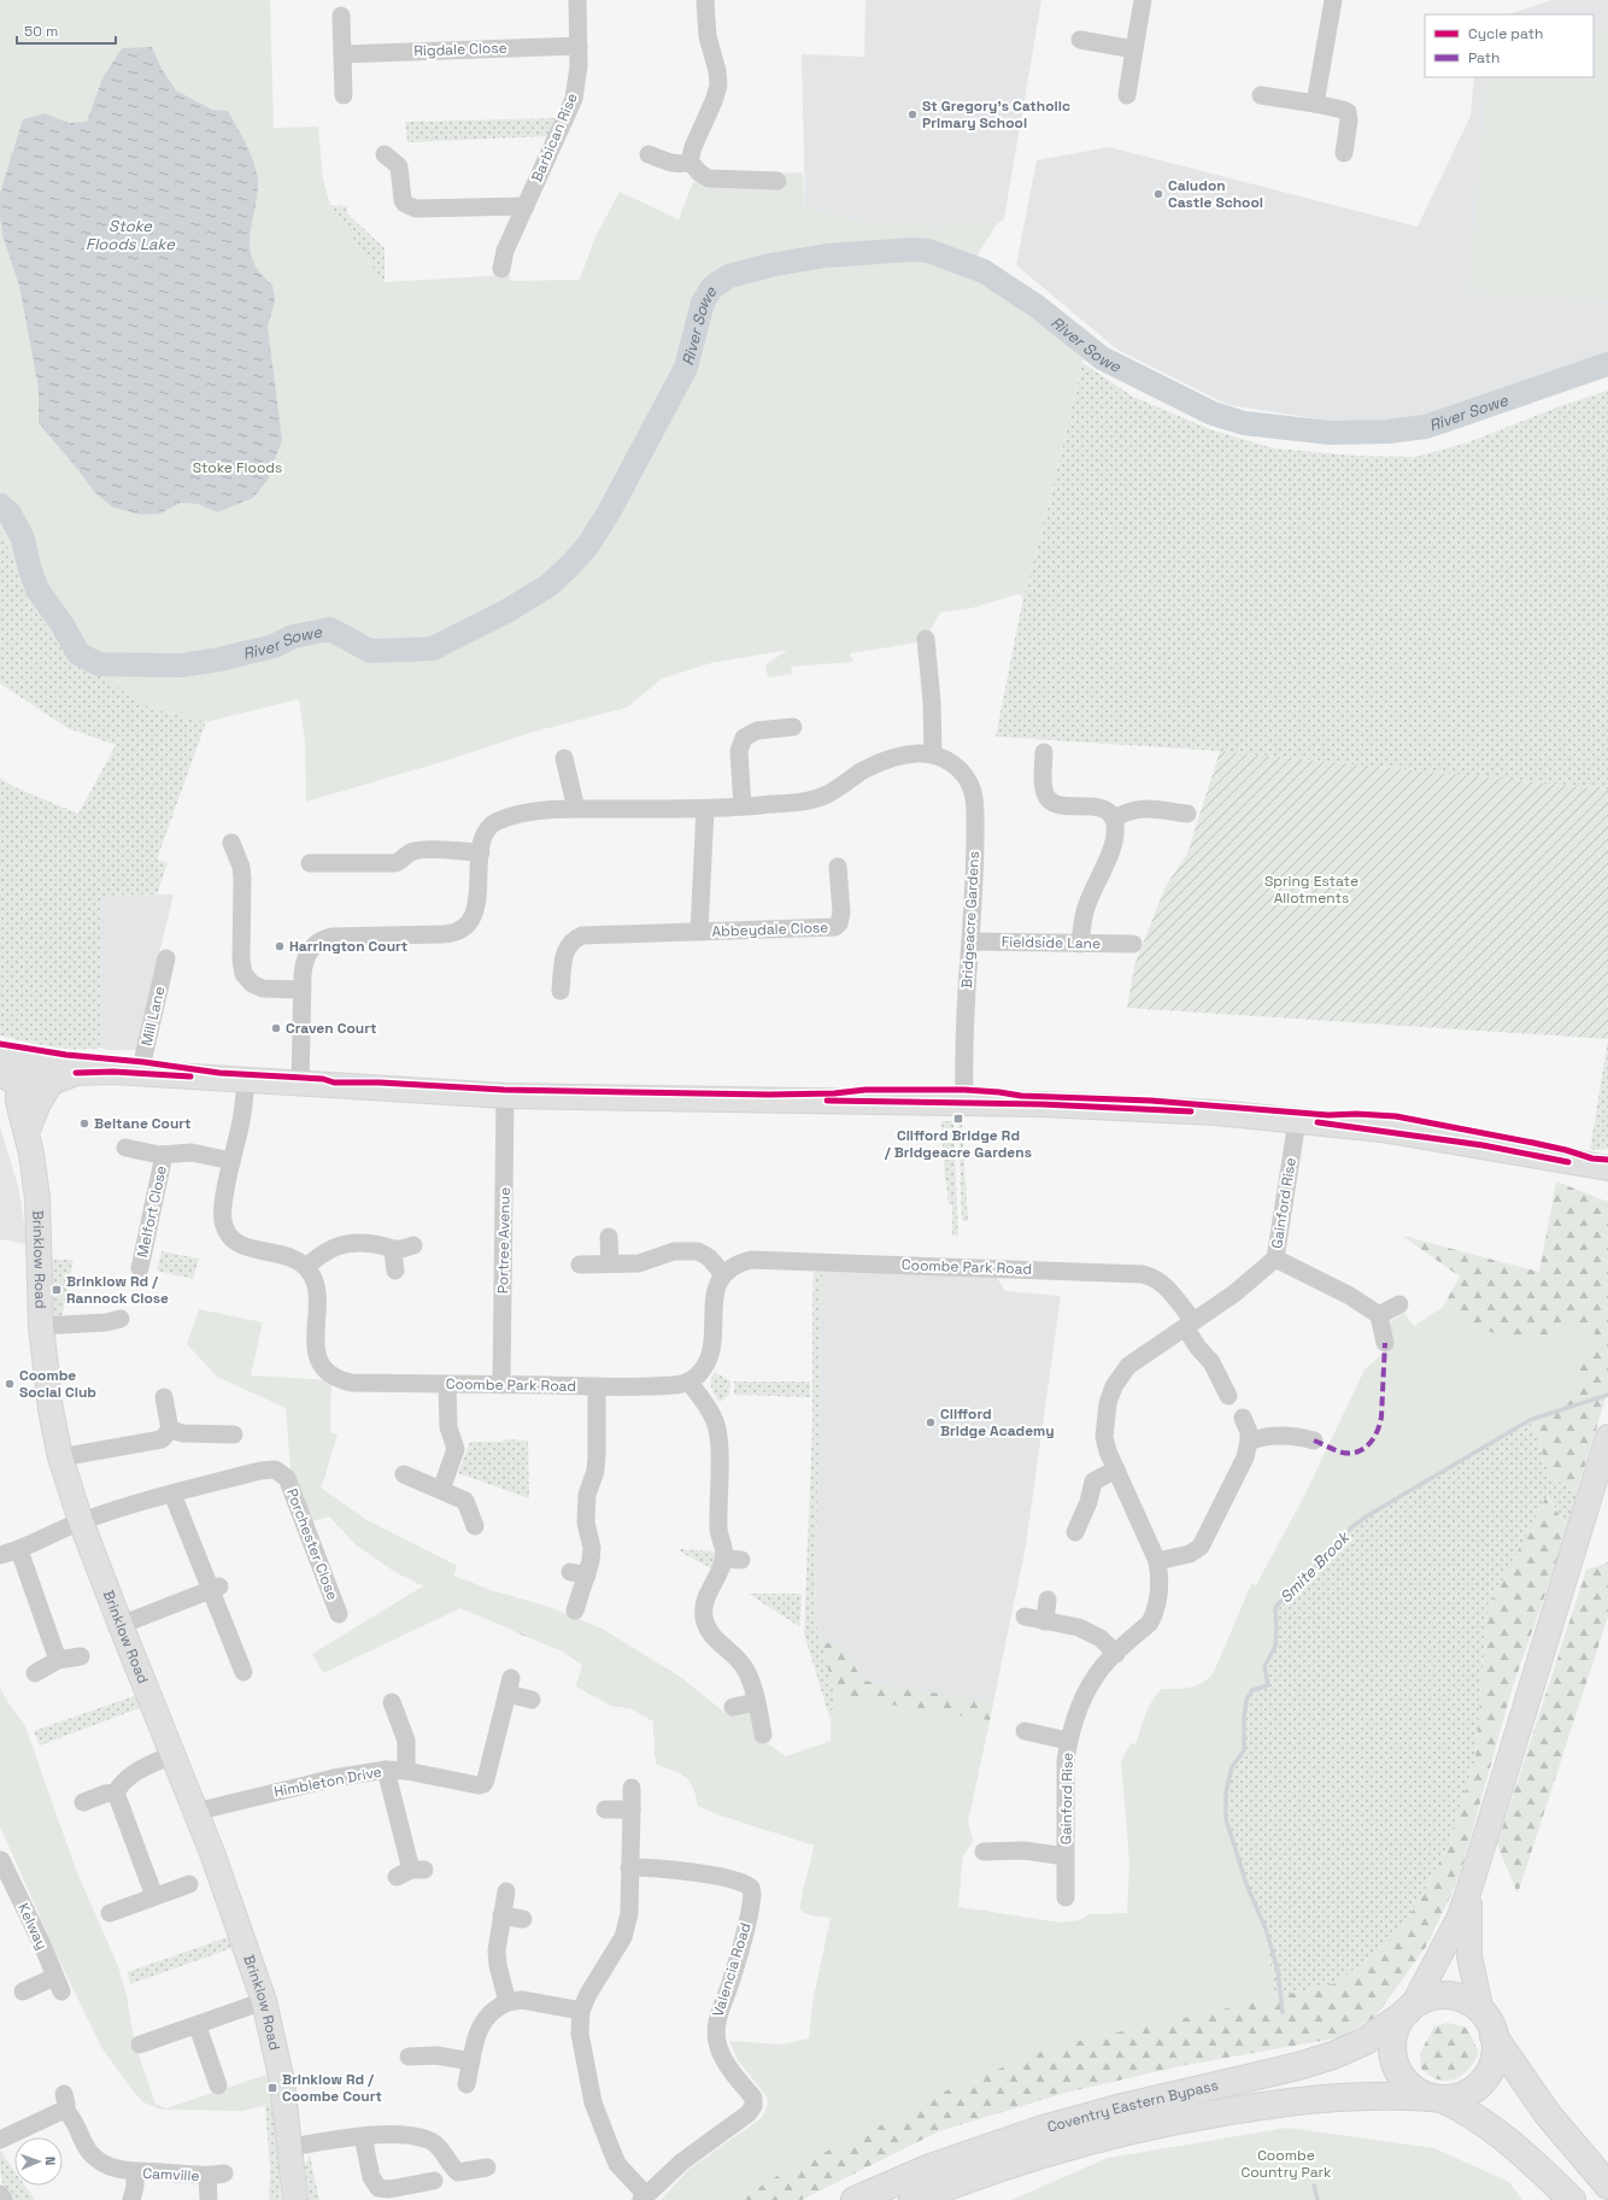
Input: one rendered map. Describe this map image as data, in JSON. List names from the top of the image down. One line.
{"streets":{"highway":["Coventry Eastern Bypass"],"main road":["Brinklow Road"],"street":["Rigdale Close","Barbican Rise","Bridgeacre Gardens","Abbeydale Close","Fieldside Lane","Mill Lane","Gainford Rise","Melfort Close","Portree Avenue","Coombe Park Road","Porchester Close","Himbleton Drive","Kelway","Valencia Road","Camville"]},"crossings":[["Rigdale Close","Barbican Rise"],["Bridgeacre Gardens","Abbeydale Close"],["Bridgeacre Gardens","Fieldside Lane"],["Gainford Rise","Coombe Park Road"],["Portree Avenue","Coombe Park Road"],["Brinklow Road","Porchester Close"],["Brinklow Road","Himbleton Drive"]],"water":["Stoke Floods Lake","River Sowe","Smite Brook"],"parks":["Stoke Floods","Spring Estate Allotments","Coombe Country Park"],"places":{"other":["St Gregory's Catholic Primary School","Caludon Castle School","Harrington Court","Craven Court","Beltane Court","Coombe Social Club","Clifford Bridge Academy"],"transit":["Clifford Bridge Rd / Bridgeacre Gardens","Brinklow Rd / Rannock Close","Brinklow Rd / Coombe Court"]},"legend":["Cycle path","Path"],"scale_bar":"50 m","north":"right"}
